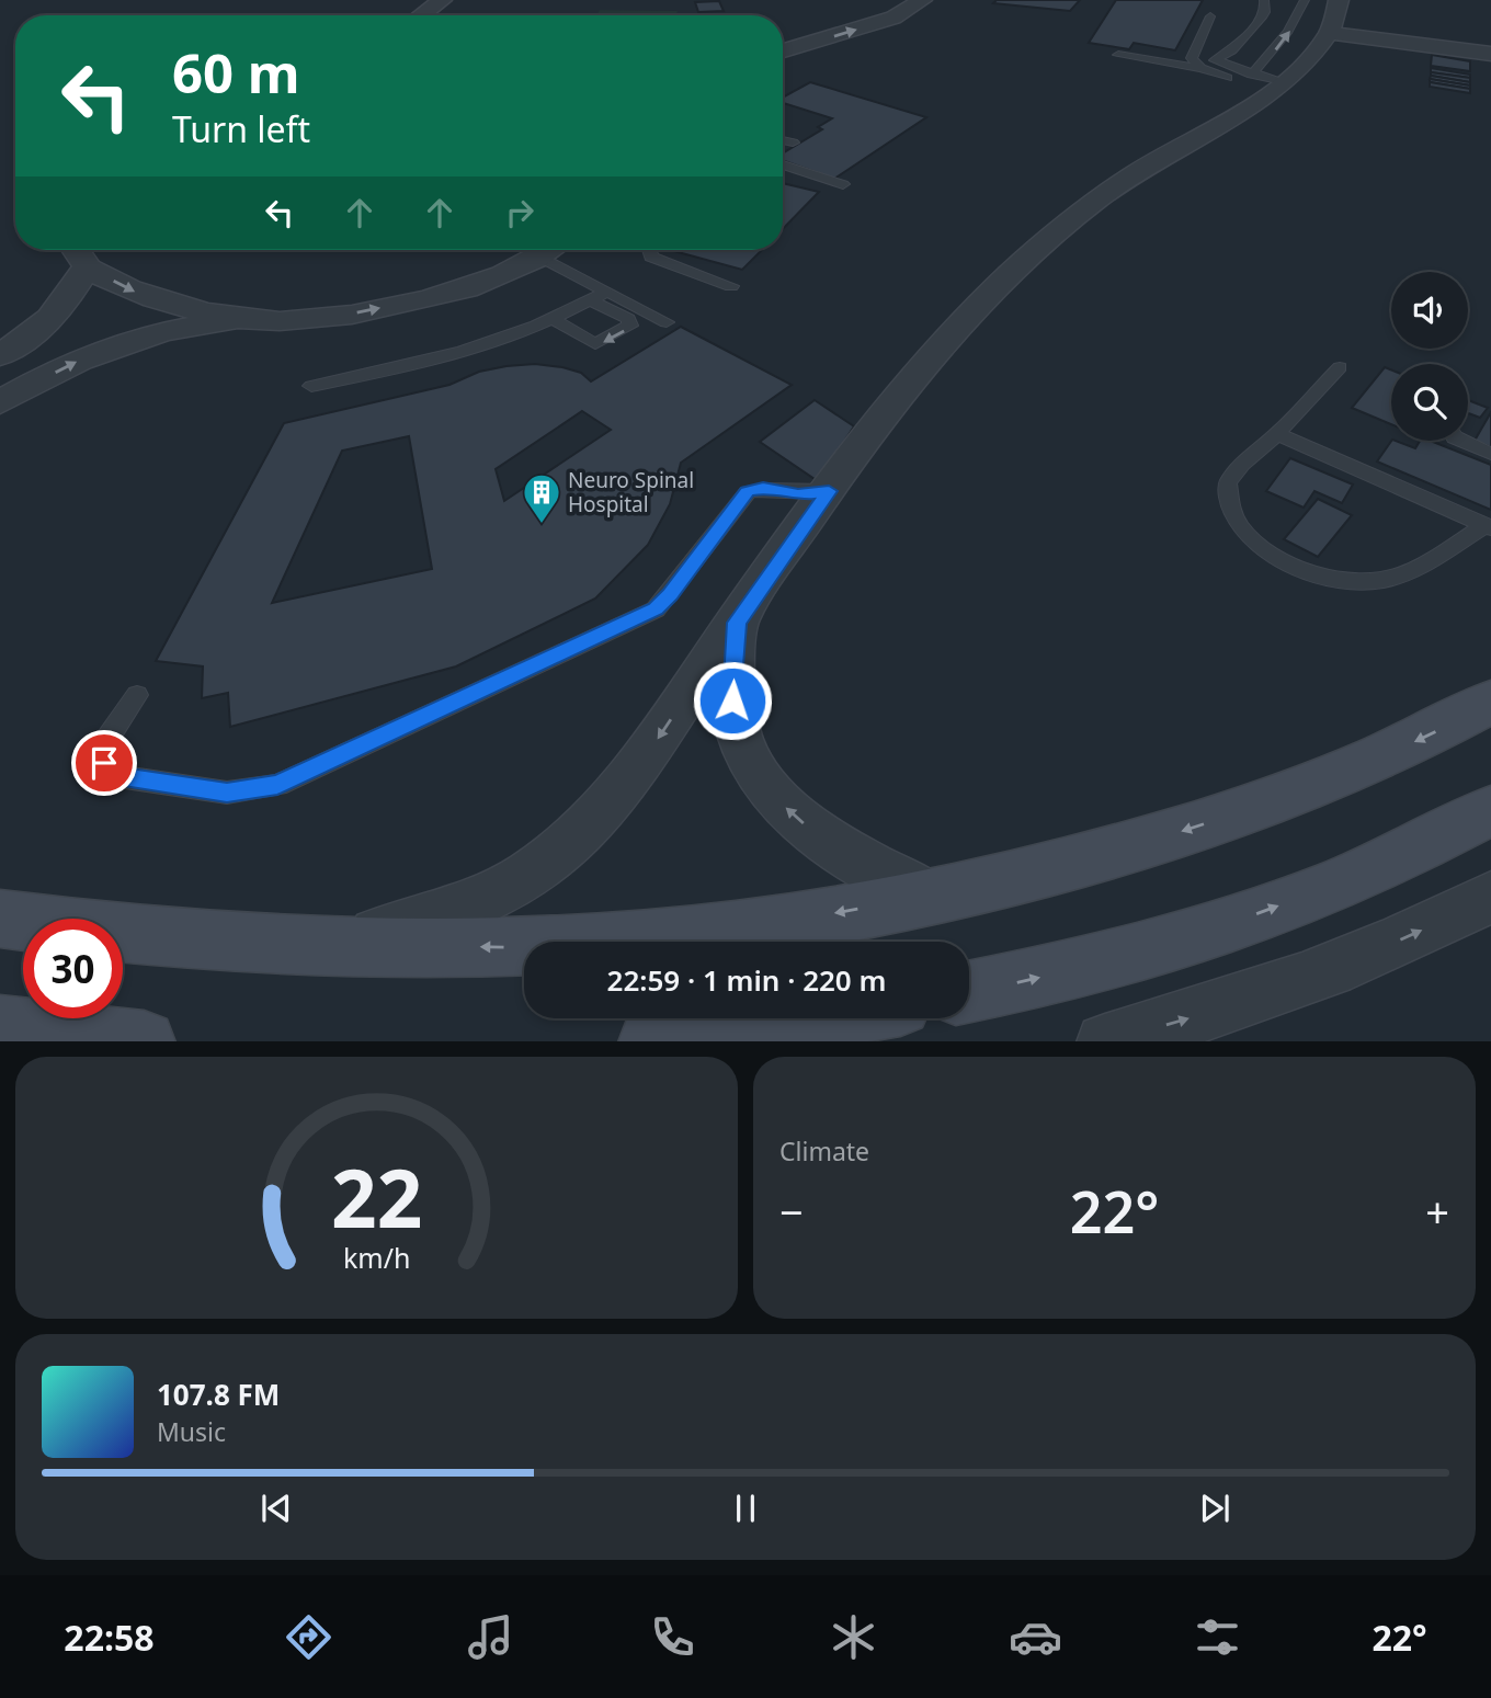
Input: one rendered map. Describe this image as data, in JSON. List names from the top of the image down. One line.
{"places":{"building":["Neuro Spinal Hospital"]},"page":{"turn":["60 m","Turn left"],"limit":"30","trip":"22:59 · 1 min · 220 m","tile":"Climate","heat":["−","22°","+"],"song":["107.8 FM","Music"],"tabs":["22:58","22°"],"gauge":["22","km/h"]}}
